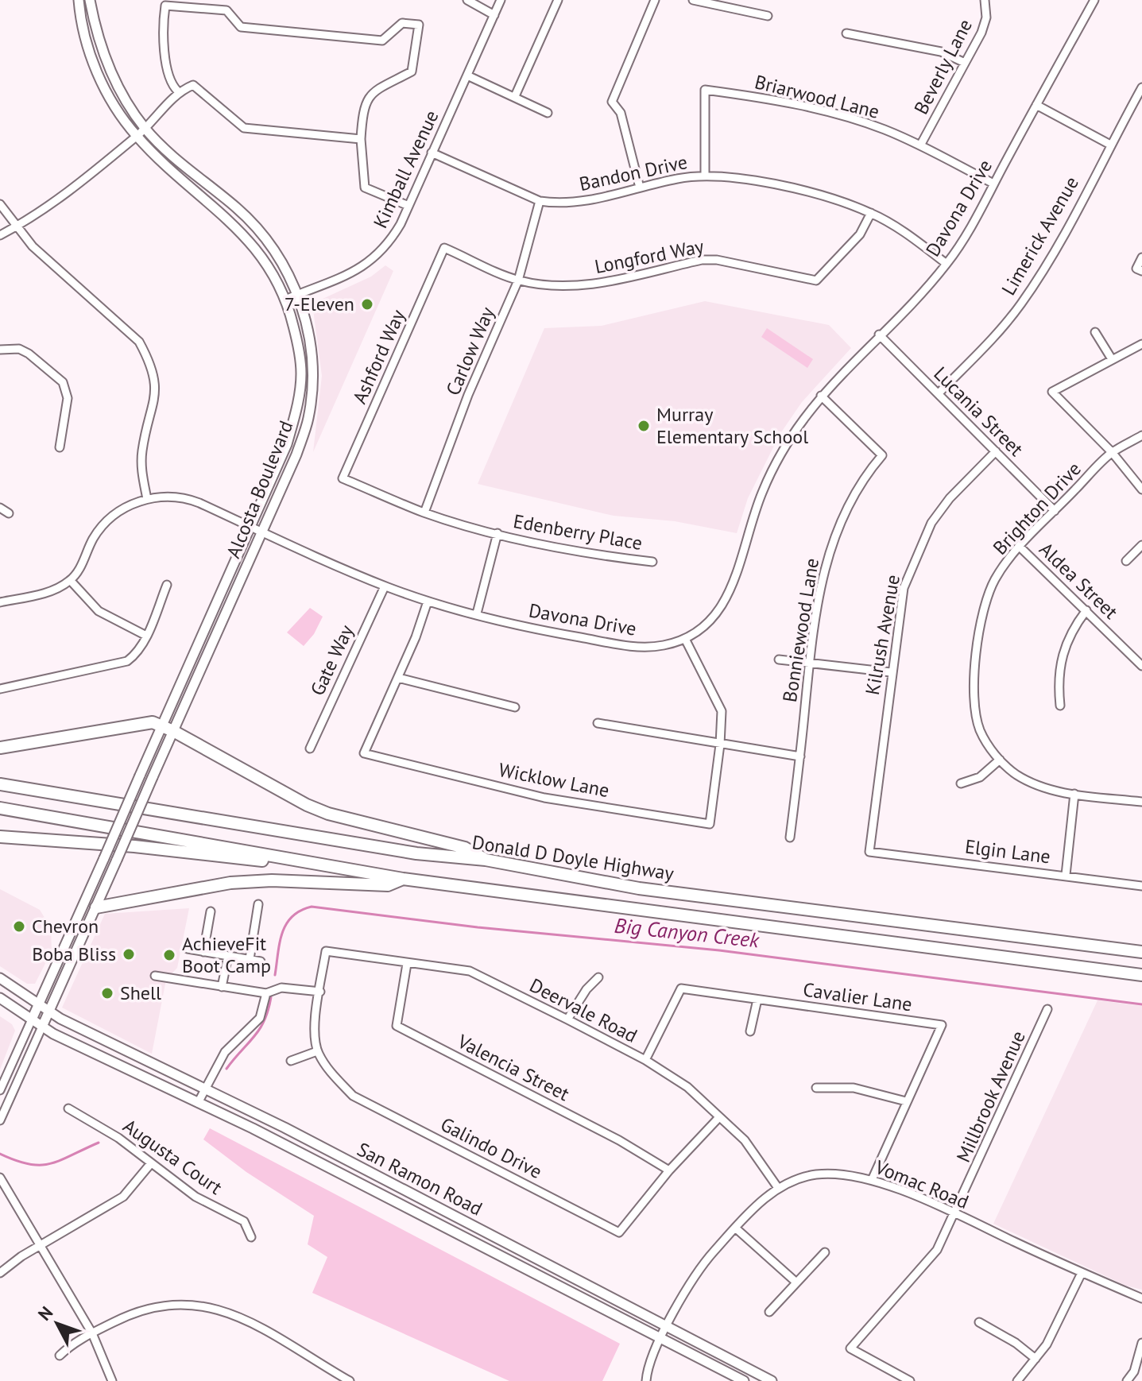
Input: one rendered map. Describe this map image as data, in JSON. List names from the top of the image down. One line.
{"streets":{"highway":["Donald D Doyle Highway"],"main road":["Alcosta Boulevard","San Ramon Road"],"street":["Beverly Lane","Briarwood Lane","Kimball Avenue","Bandon Drive","Davona Drive","Limerick Avenue","Longford Way","Carlow Way","Ashford Way","Lucania Street","Brighton Drive","Edenberry Place","Aldea Street","Bonniewood Lane","Kilrush Avenue","Gate Way","Wicklow Lane","Elgin Lane","Cavalier Lane","Deervale Road","Valencia Street","Millbrook Avenue","Galindo Drive","Augusta Court","Vomac Road"]},"crossings":[["Beverly Lane","Briarwood Lane"],["Briarwood Lane","Bandon Drive"],["Briarwood Lane","Davona Drive"],["Kimball Avenue","Bandon Drive"],["Kimball Avenue","Alcosta Boulevard"],["Bandon Drive","Davona Drive"],["Bandon Drive","Longford Way"],["Bandon Drive","Carlow Way"],["Davona Drive","Lucania Street"],["Davona Drive","Alcosta Boulevard"],["Davona Drive","Bonniewood Lane"],["Davona Drive","Gate Way"],["Davona Drive","Wicklow Lane"],["Limerick Avenue","Lucania Street"],["Longford Way","Carlow Way"],["Longford Way","Ashford Way"],["Carlow Way","Edenberry Place"],["Ashford Way","Edenberry Place"],["Lucania Street","Brighton Drive"],["Lucania Street","Kilrush Avenue"],["Alcosta Boulevard","San Ramon Road"],["Brighton Drive","Aldea Street"],["Kilrush Avenue","Elgin Lane"],["Cavalier Lane","Deervale Road"],["Cavalier Lane","Vomac Road"],["Deervale Road","Valencia Street"],["Deervale Road","Galindo Drive"],["Deervale Road","Vomac Road"],["Valencia Street","Galindo Drive"],["Millbrook Avenue","Vomac Road"],["San Ramon Road","Vomac Road"]],"water":["Big Canyon Creek"],"places":["7-Eleven","Murray Elementary School","Chevron","Boba Bliss","AchieveFit Boot Camp","Shell"],"north":"top left"}
